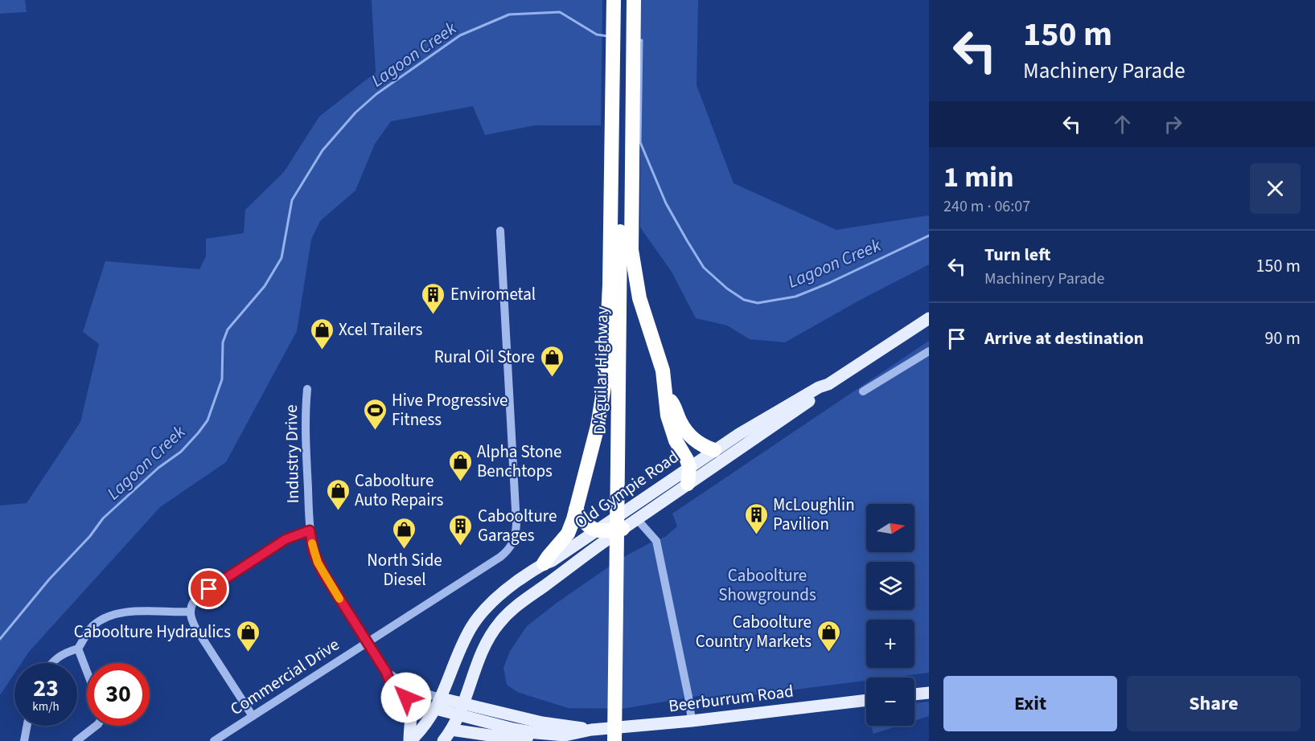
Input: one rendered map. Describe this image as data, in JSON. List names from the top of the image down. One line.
{"streets":{"highway":["D'Aguilar Highway"],"main road":["Old Gympie Road","Beerburrum Road"],"street":["Industry Drive","Commercial Drive"]},"crossings":[["Industry Drive","Old Gympie Road"],["Industry Drive","Commercial Drive"],["Industry Drive","Beerburrum Road"],["Old Gympie Road","Beerburrum Road"]],"water":["Lagoon Creek"],"parks":["Caboolture Showgrounds"],"places":{"building":["Envirometal","McLoughlin Pavilion","Caboolture Garages"],"shop":["Xcel Trailers","Rural Oil Store","Alpha Stone Benchtops","Caboolture Auto Repairs","North Side Diesel","Caboolture Hydraulics","Caboolture Country Markets"],"sports":["Hive Progressive Fitness"]},"north":"right","page":{"turn":["150 m","Machinery Parade"],"heading":["1 min","240 m · 06:07"],"list":[{"name":"Turn left","note":"Machinery Parade","value":"150 m"},{"name":"Arrive at destination","value":"90 m"}],"map_buttons":["+","−"],"speed":"23 km/h","limit":"30","buttons":["Exit","Share"]}}
